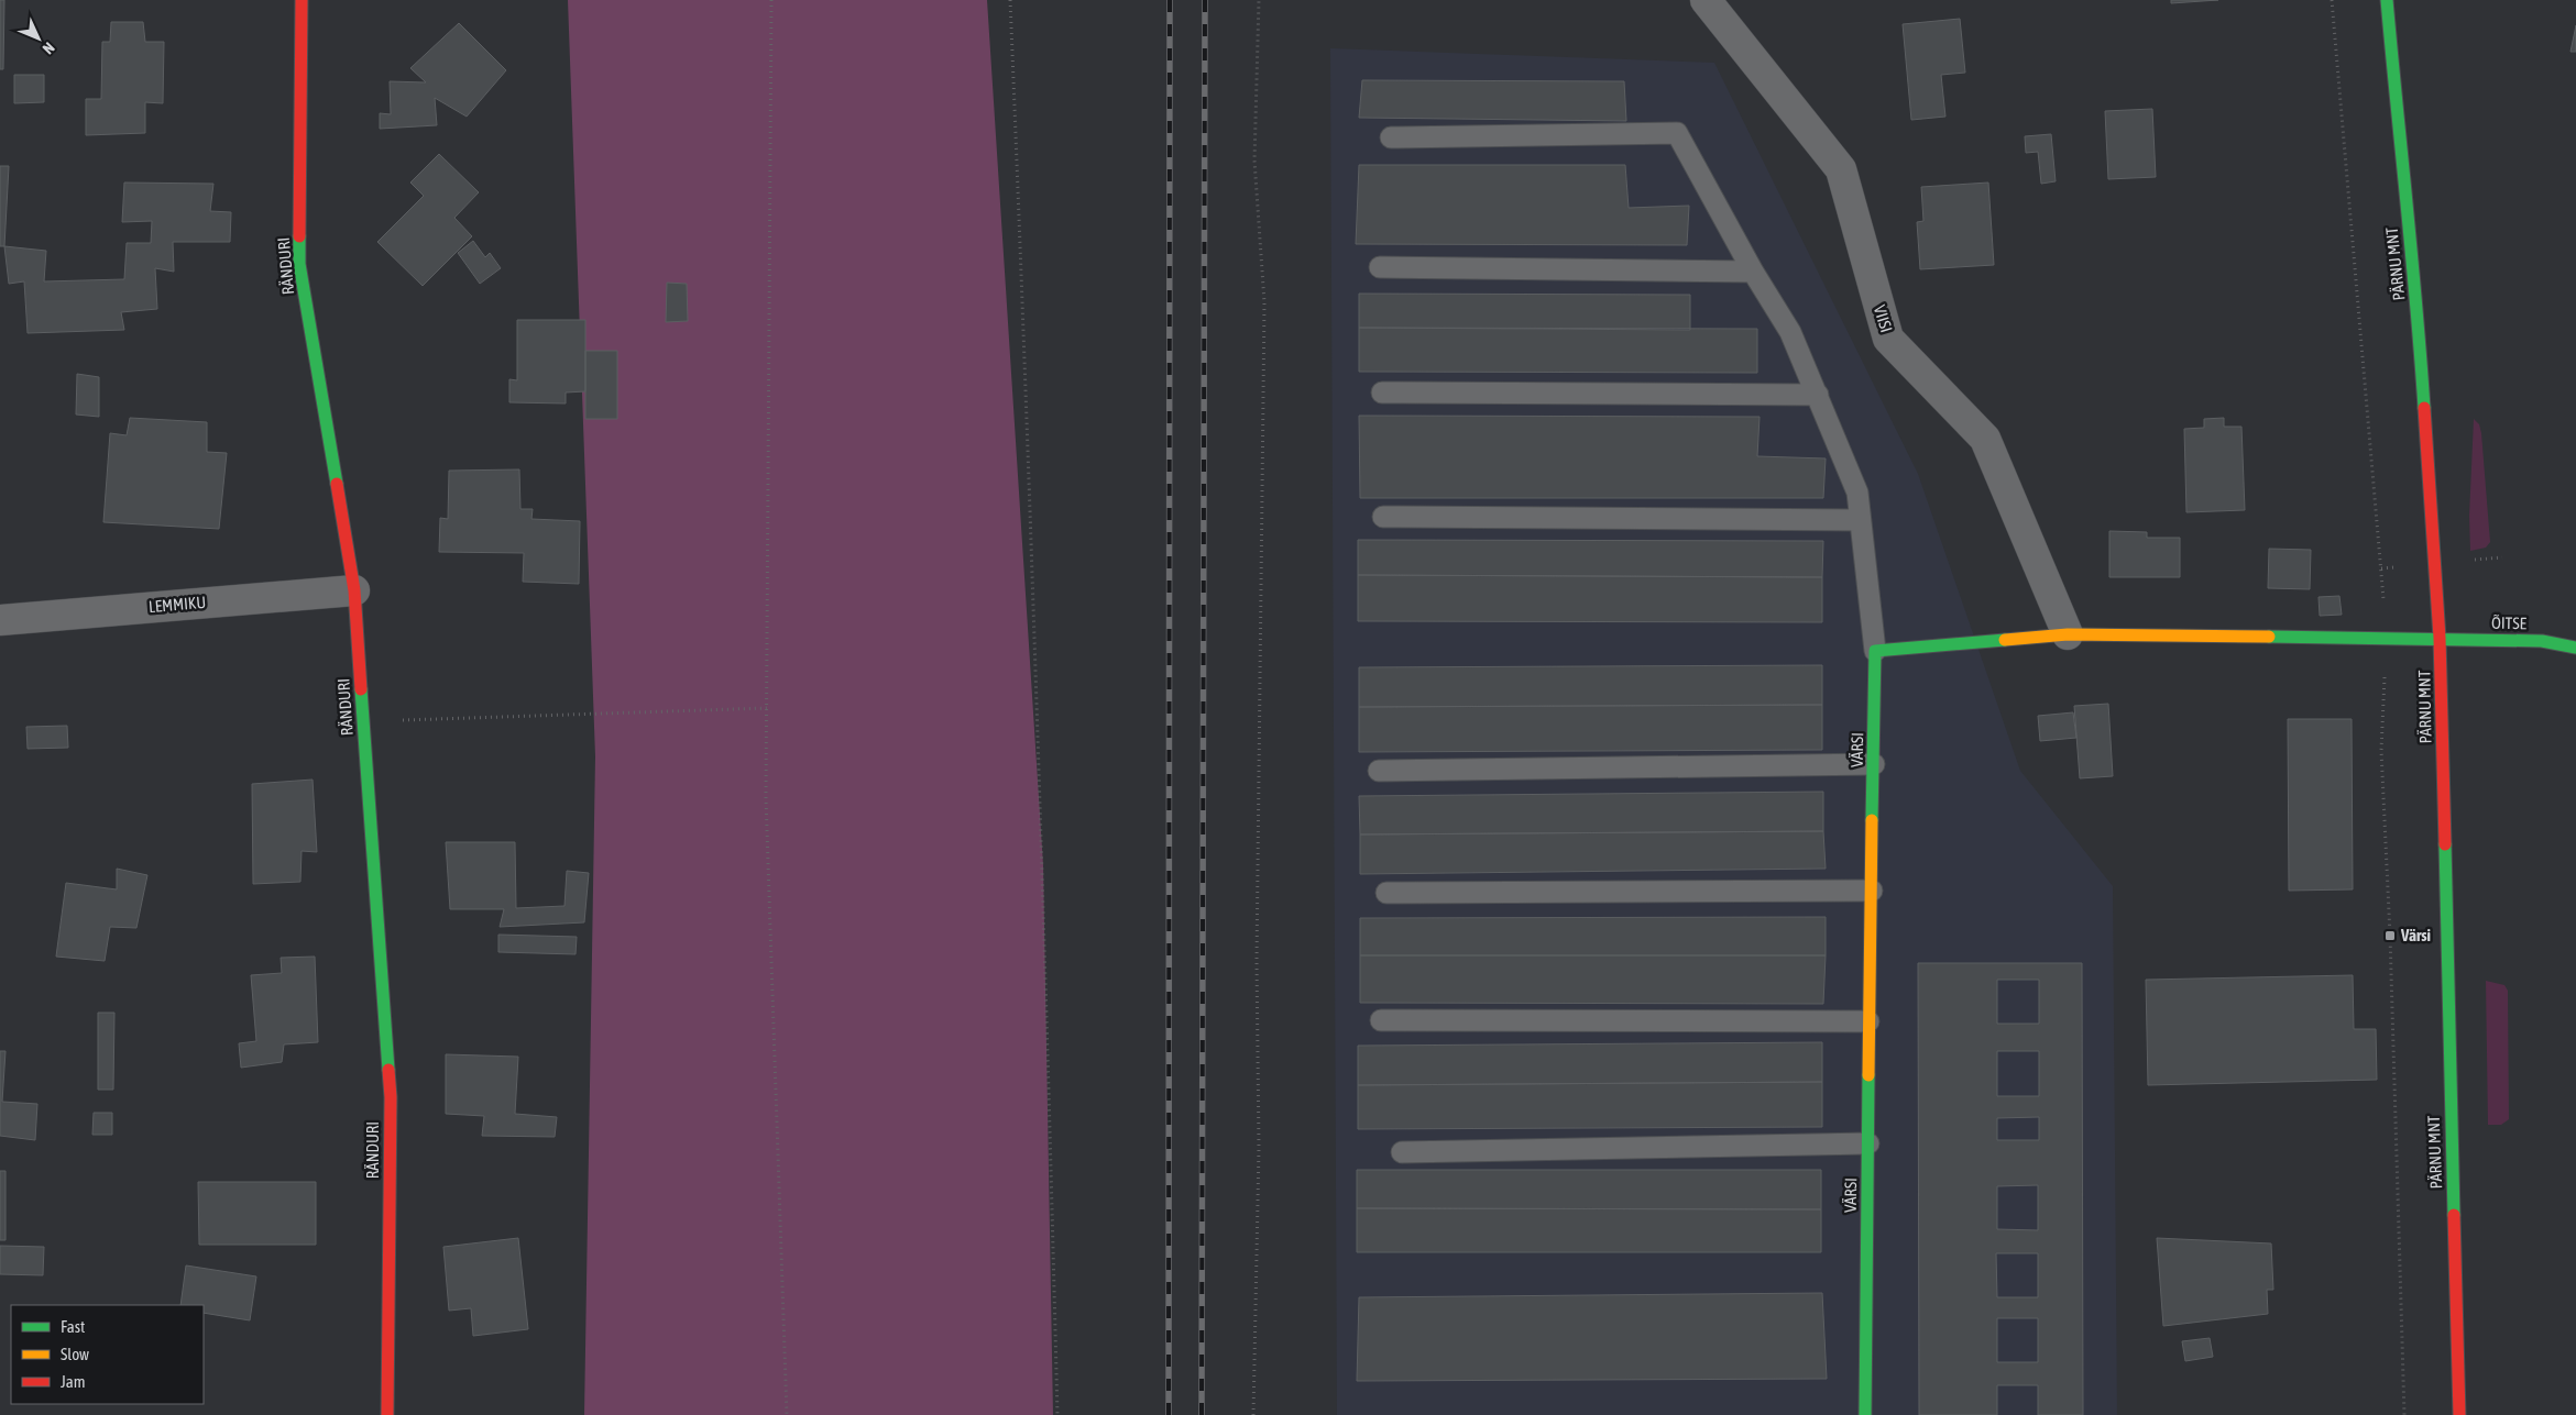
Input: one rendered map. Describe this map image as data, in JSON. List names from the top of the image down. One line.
{"streets":{"street":["PÄRNU MNT","RÄNDURI","VIISI","LEMMIKU","ÕITSE","VÄRSI"]},"crossings":[["PÄRNU MNT","ÕITSE"],["RÄNDURI","LEMMIKU"]],"places":{"transit":["Värsi"]},"legend":["Fast","Slow","Jam"],"north":"bottom right"}
